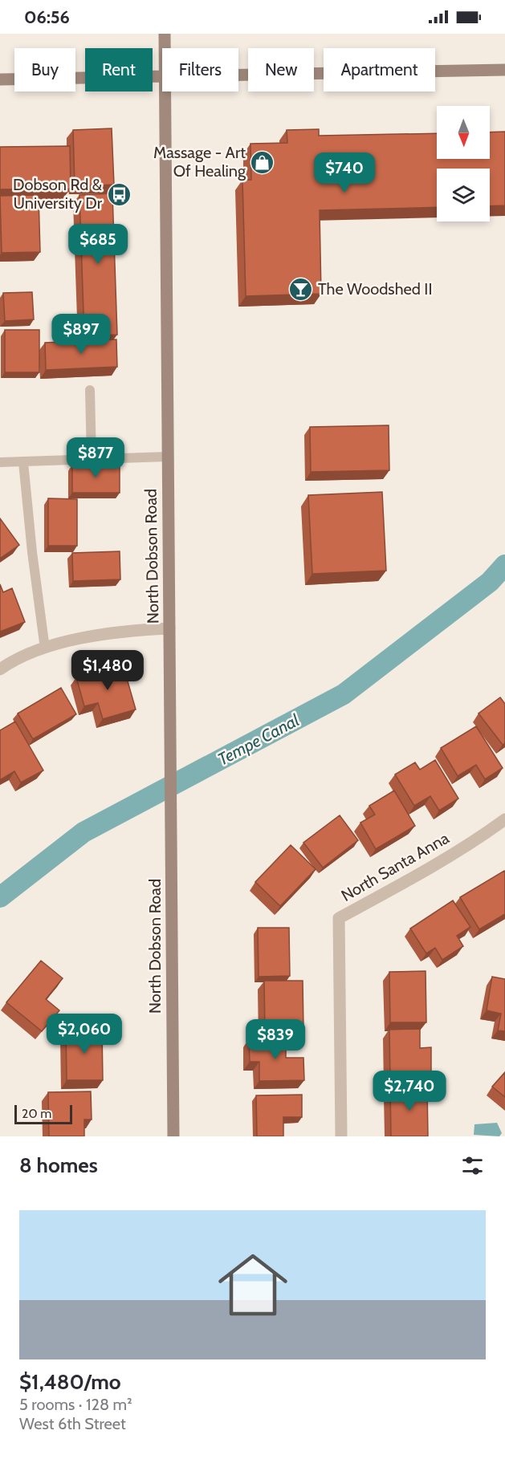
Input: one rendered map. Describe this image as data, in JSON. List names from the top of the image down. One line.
{"streets":{"main road":["North Dobson Road"],"street":["North Santa Anna"]},"water":["Tempe Canal"],"places":{"shop":["Massage - Art Of Healing"],"bus stop":["Dobson Rd & University Dr"],"bar":["The Woodshed II"]},"scale_bar":"20 m","north":"bottom","page":{"status":"06:56","chip":["Buy","Rent","Filters","New","Apartment"],"price":["$740","$685","$897","$877","$1,480","$2,060","$839","$2,740"],"scale":"20 m","heading":"8 homes","list":[{"name":"$1,480/mo","note":"5 rooms · 128 m² · West 6th Street"}]}}
